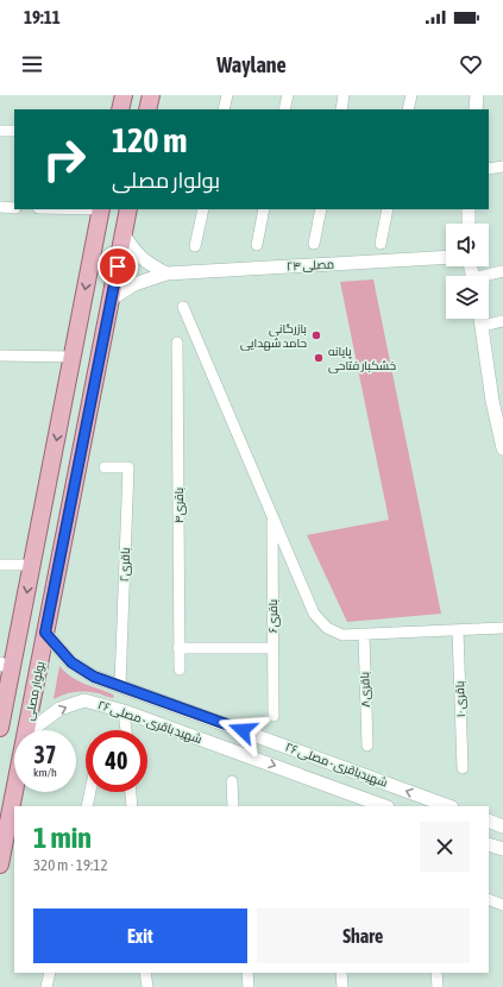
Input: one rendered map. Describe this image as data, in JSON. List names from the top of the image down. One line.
{"streets":{"main road":["بولوار مصلی"],"street":["مصلی ۲۴","باقری۴","باقری۲","باقری۶","باقری۸","باقری ۱۰","شهید باقری - مصلی ۲۶","شهیدباقری - مصلی ۲۶"]},"crossings":[["مصلی ۲۴","بولوار مصلی"],["باقری۲","شهیدباقری - مصلی ۲۶"],["بولوار مصلی","شهیدباقری - مصلی ۲۶"]],"one_way":["شهید باقری - مصلی ۲۶","شهیدباقری - مصلی ۲۶"],"places":["بازرگانی حامد شهدایی","پایانه خشکبار فتاحی"],"page":{"status":"19:11","header":"Waylane","turn":["120 m","بولوار مصلی"],"speed":"37 km/h","limit":"40","heading":["1 min","320 m · 19:12"],"buttons":["Exit","Share"]}}
